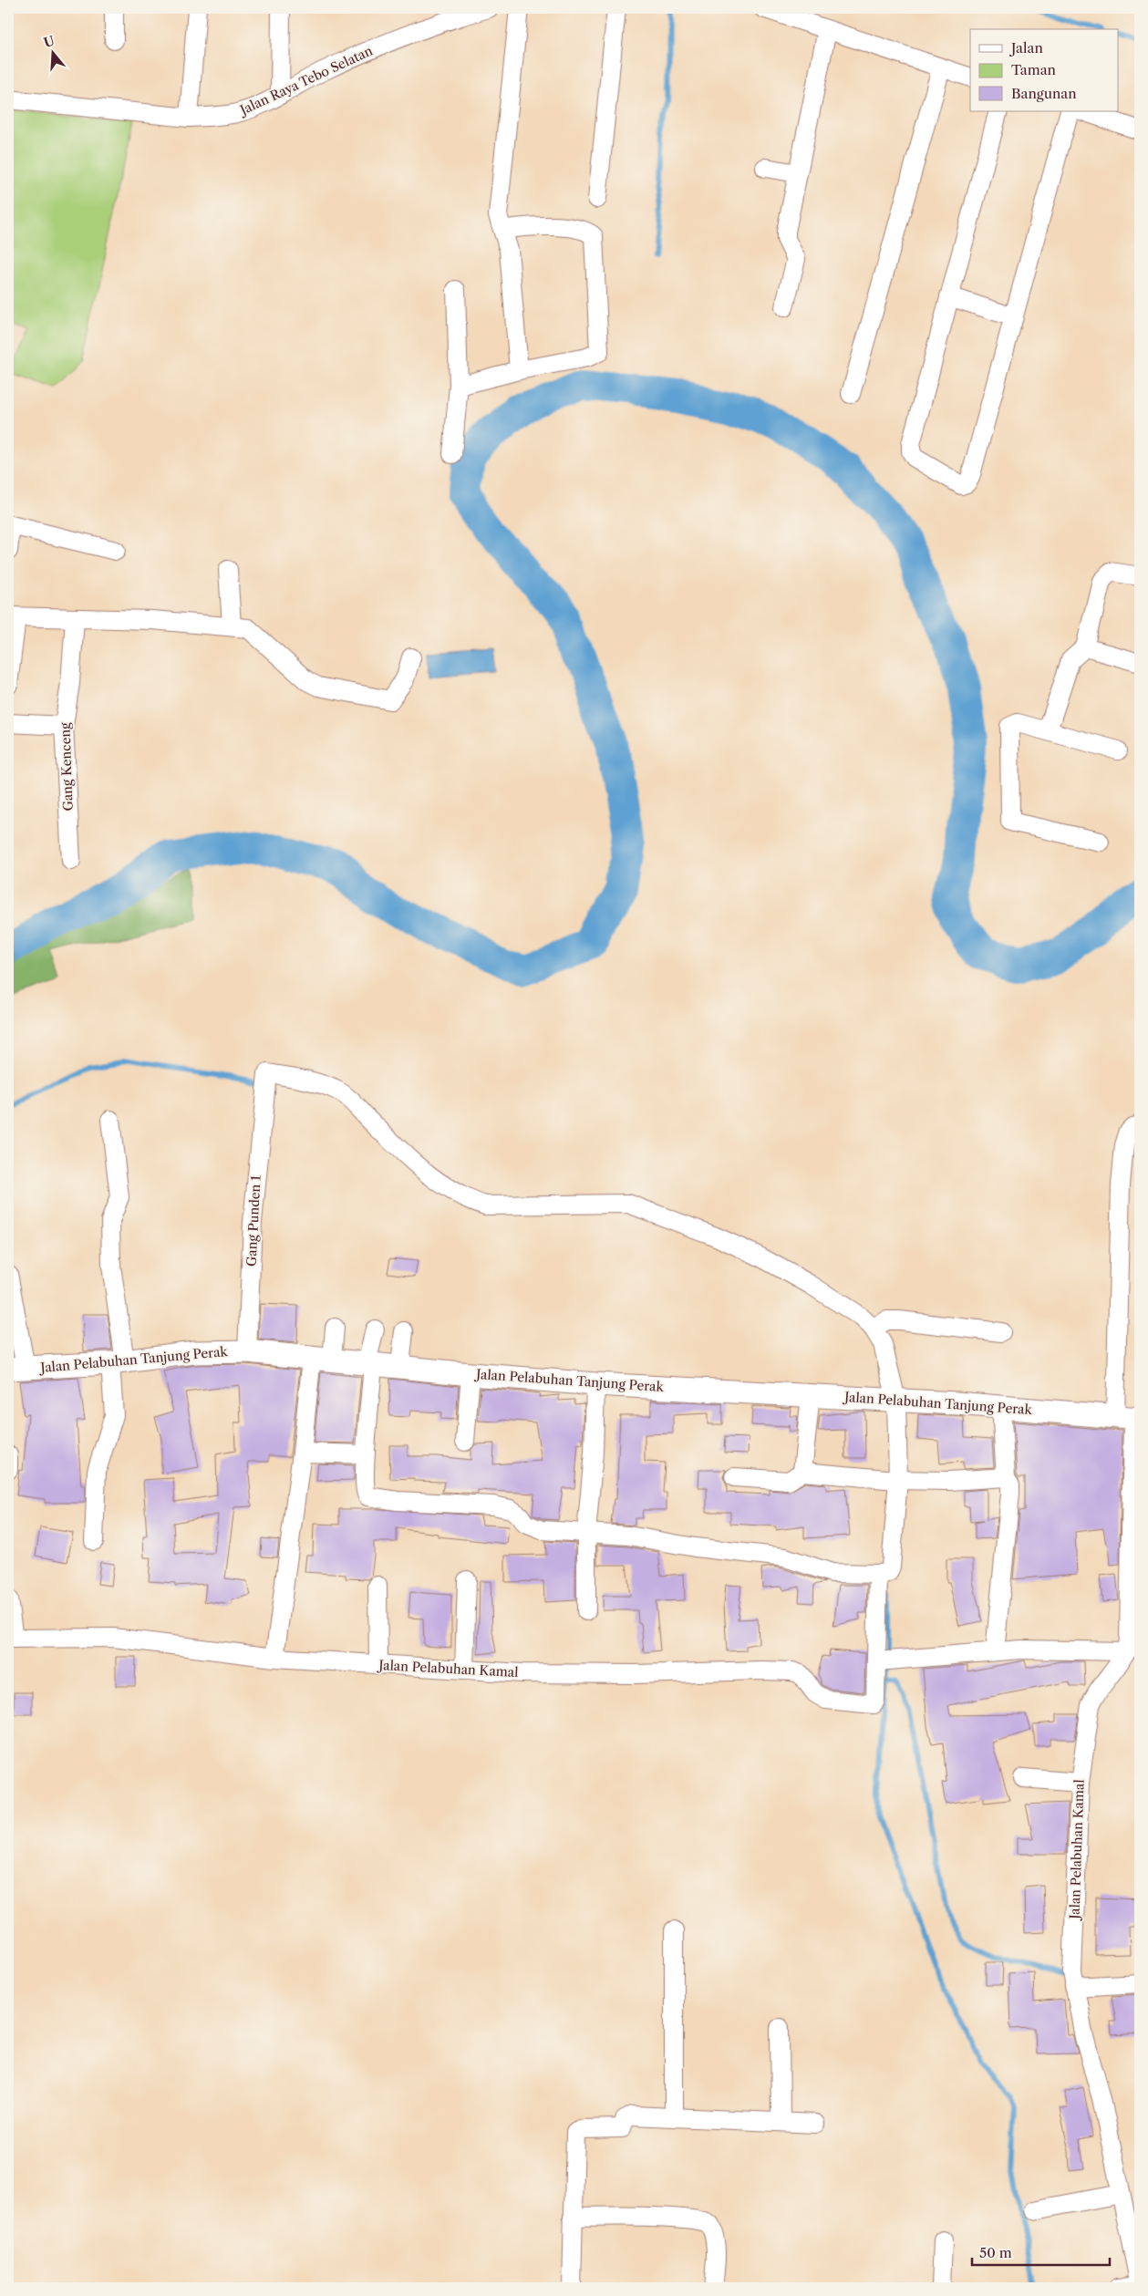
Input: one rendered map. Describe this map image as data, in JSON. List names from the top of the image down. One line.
{"streets":{"street":["Jalan Raya Tebo Selatan","Gang Kenceng","Gang Punden 1","Jalan Pelabuhan Tanjung Perak","Jalan Pelabuhan Kamal"]},"crossings":[["Gang Punden 1","Jalan Pelabuhan Tanjung Perak"]],"legend":["Jalan","Taman","Bangunan"],"scale_bar":"50 m","north":"top"}
